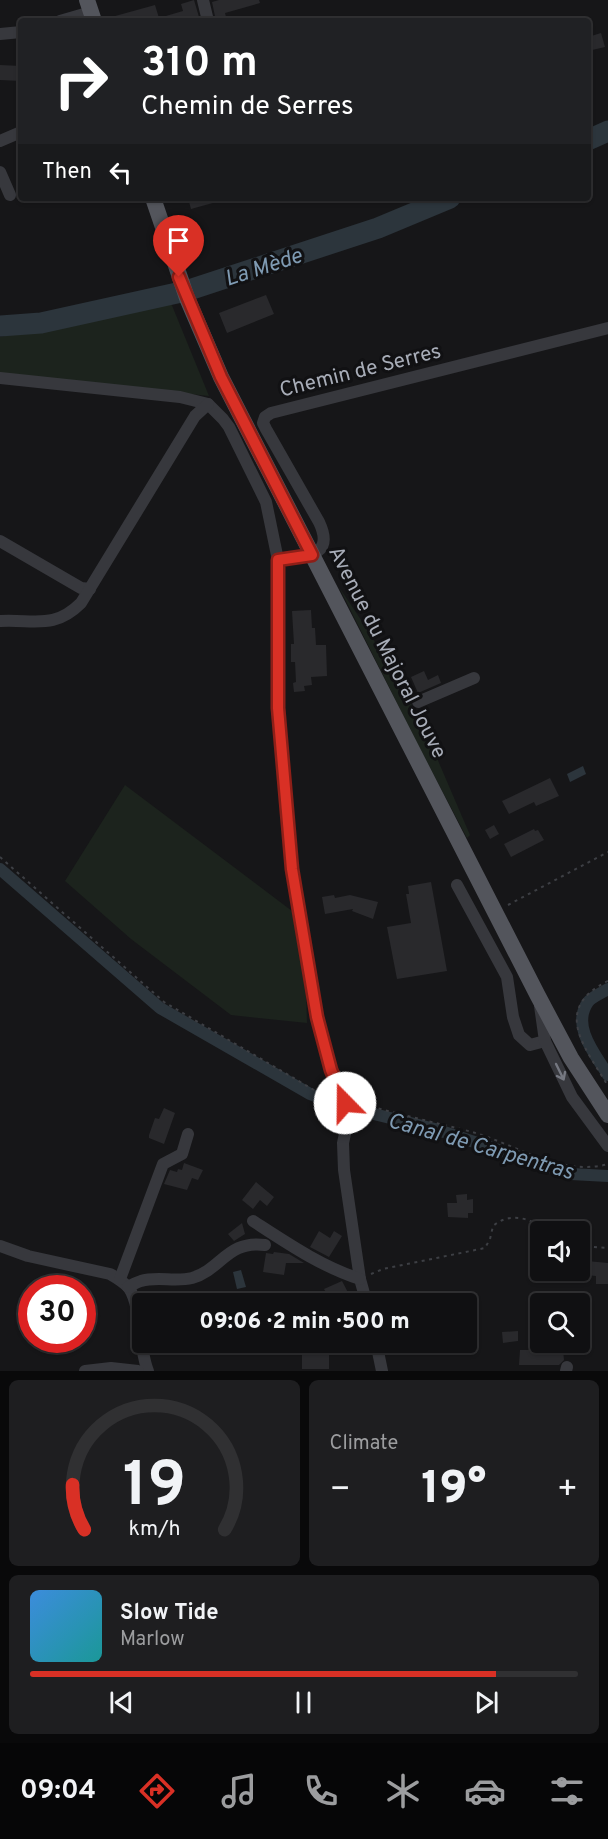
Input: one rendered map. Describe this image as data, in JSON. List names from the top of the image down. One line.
{"streets":{"main road":["Avenue du Majoral Jouve"],"street":["Chemin de Serres"]},"crossings":[["Chemin de Serres","Avenue du Majoral Jouve"]],"water":["La Mède","Canal de Carpentras"],"page":{"turn":["310 m","Chemin de Serres"],"then":"Then","limit":"30","trip":"09:06 · 2 min · 500 m","tile":"Climate","heat":["−","19°","+"],"song":["Slow Tide","Marlow"],"tabs":"09:04","gauge":["19","km/h"]}}
